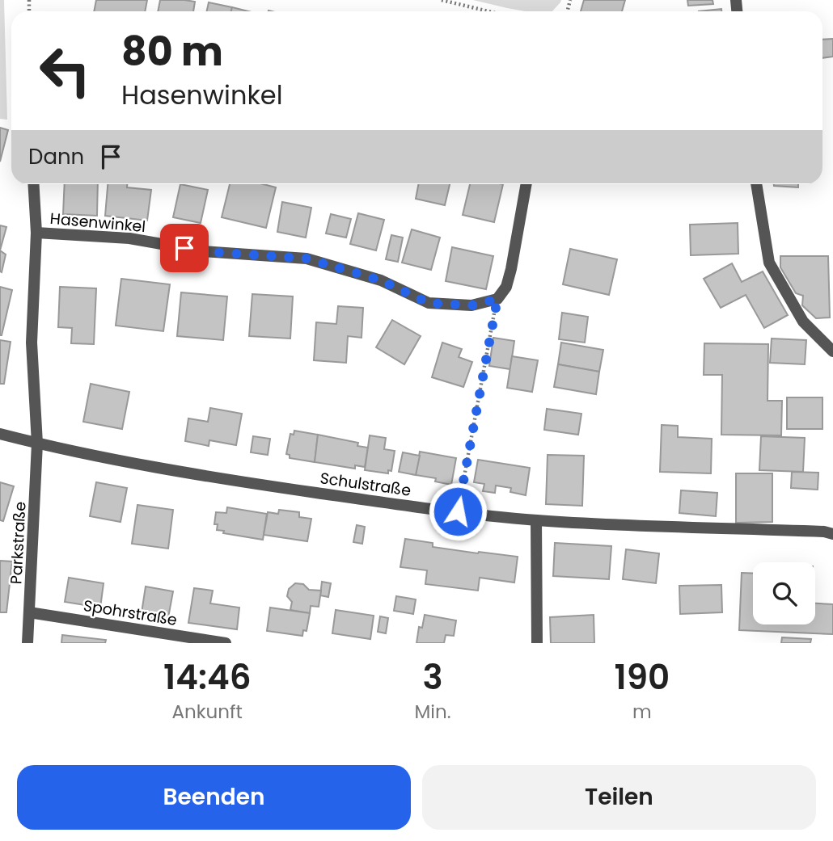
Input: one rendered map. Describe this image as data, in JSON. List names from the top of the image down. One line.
{"streets":{"street":["Hasenwinkel","Schulstraße","Parkstraße","Spohrstraße"]},"crossings":[["Hasenwinkel","Schulstraße"],["Hasenwinkel","Parkstraße"],["Schulstraße","Parkstraße"],["Parkstraße","Spohrstraße"]],"page":{"turn":["80 m","Hasenwinkel"],"then":"Dann","eta":["14:46","Ankunft","3","Min.","190","m"],"buttons":["Beenden","Teilen"]}}
